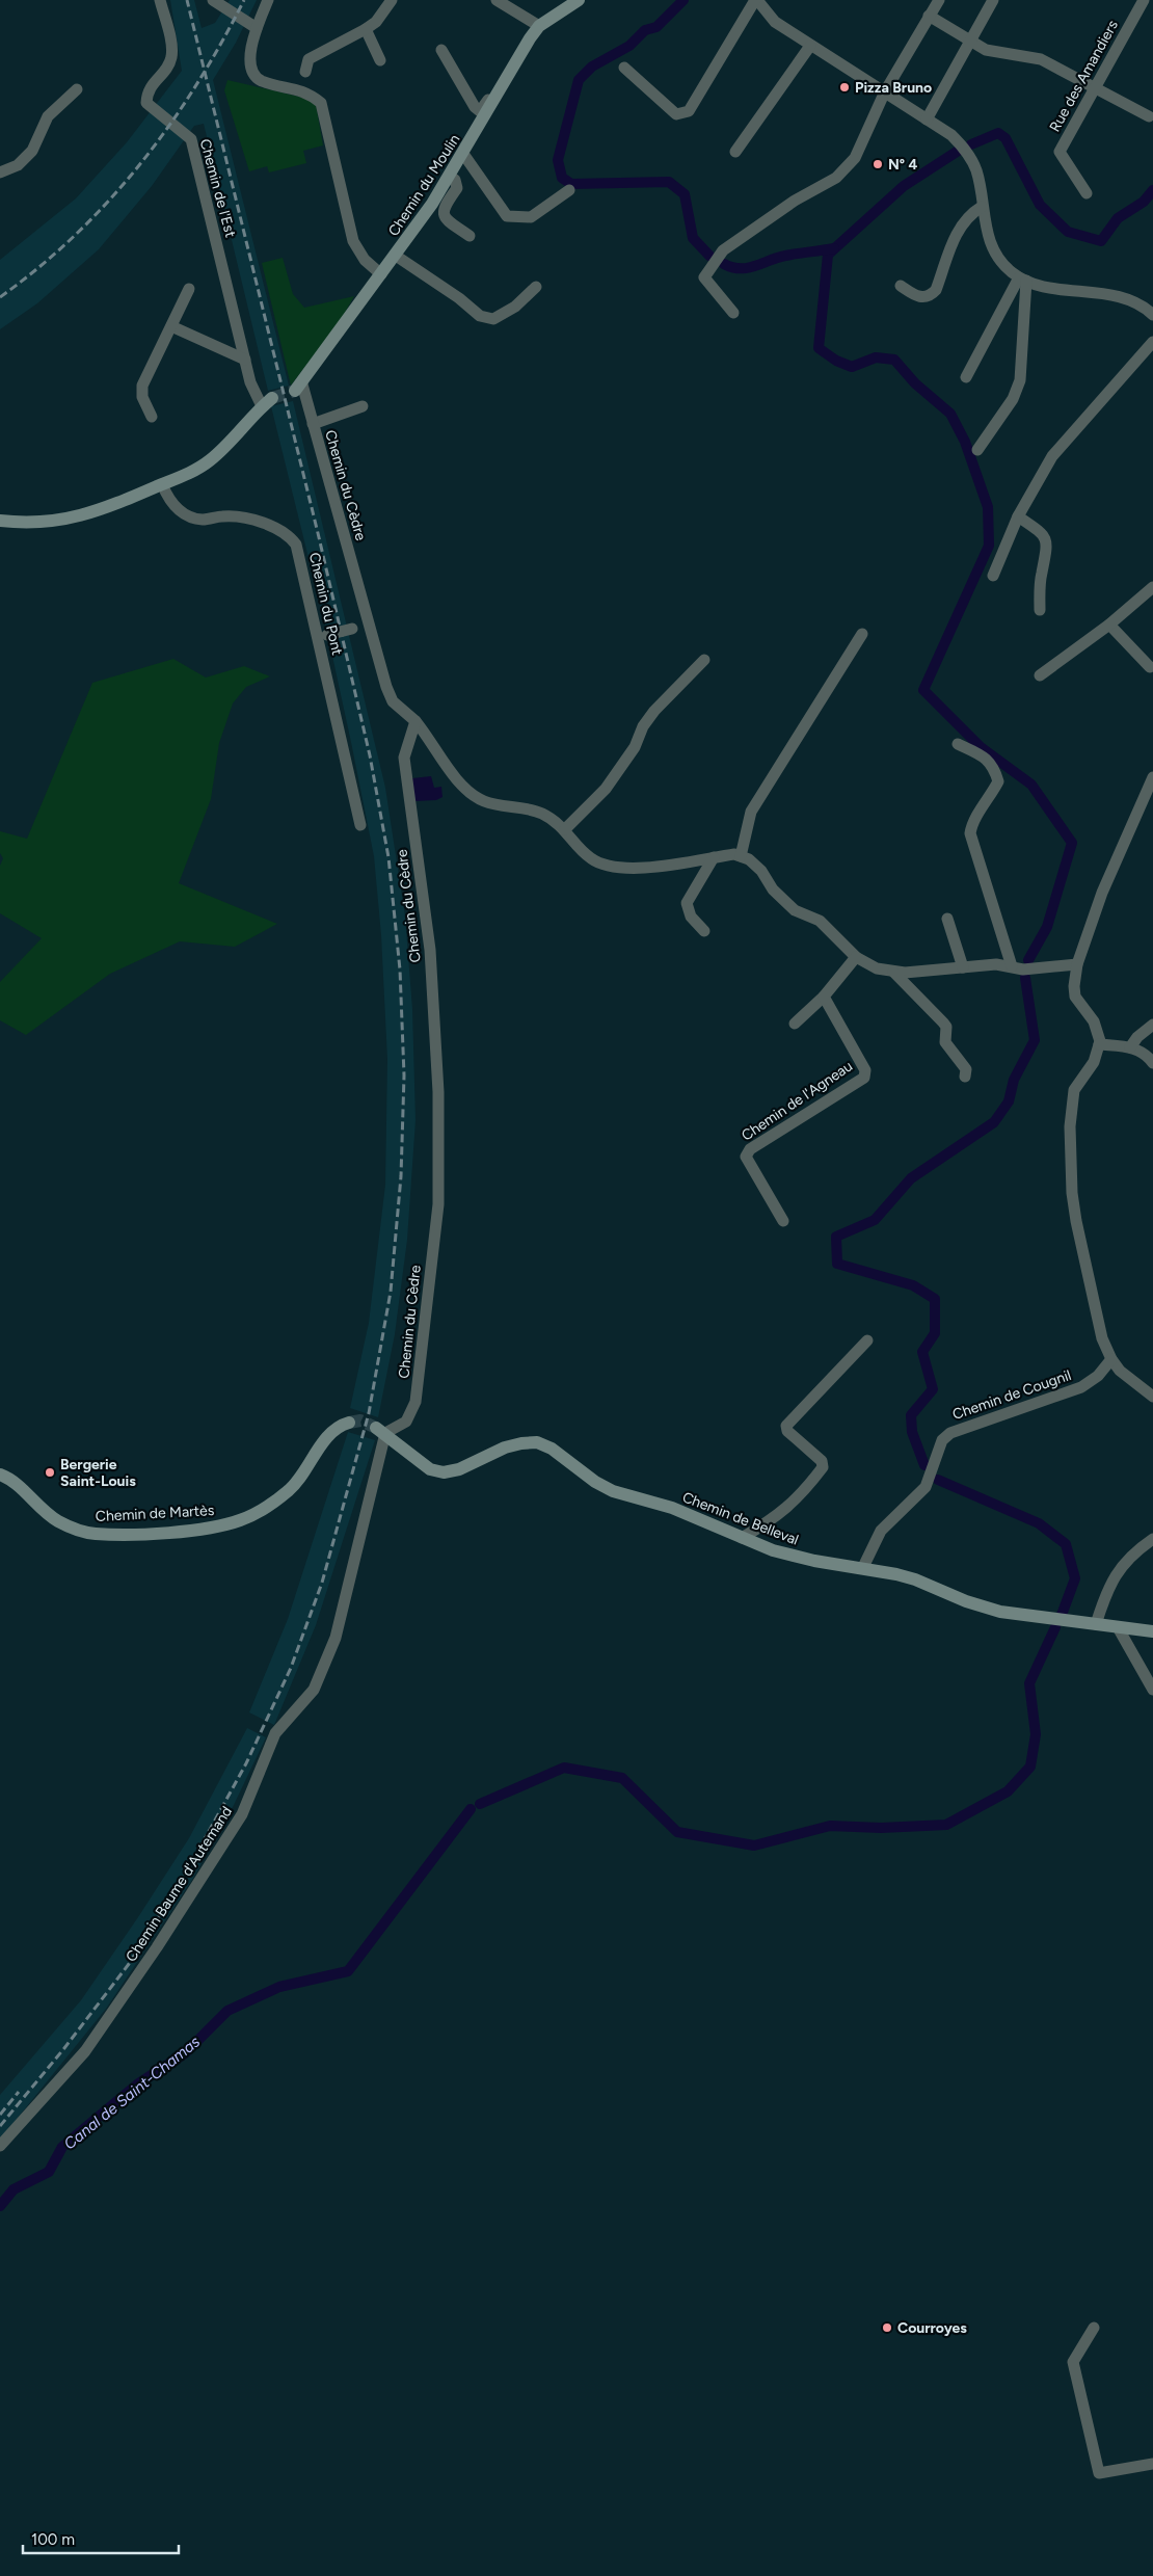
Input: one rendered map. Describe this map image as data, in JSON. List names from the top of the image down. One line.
{"streets":{"street":["Rue des Amandiers","Chemin du Moulin","Chemin de l'Est","Chemin du Cèdre","Chemin du Pont","Chemin de l'Agneau","Chemin de Cougnil","Chemin de Martès","Chemin de Belleval","Chemin Baume d'Autemand"]},"crossings":[["Chemin du Moulin","Chemin du Cèdre"],["Chemin du Cèdre","Chemin de Belleval"],["Chemin du Cèdre","Chemin Baume d'Autemand"],["Chemin de Cougnil","Chemin de Belleval"],["Chemin de Belleval","Chemin Baume d'Autemand"]],"water":["Canal de Saint-Chamas"],"places":["Pizza Bruno","N° 4","Bergerie Saint-Louis","Courroyes"],"scale_bar":"100 m"}
